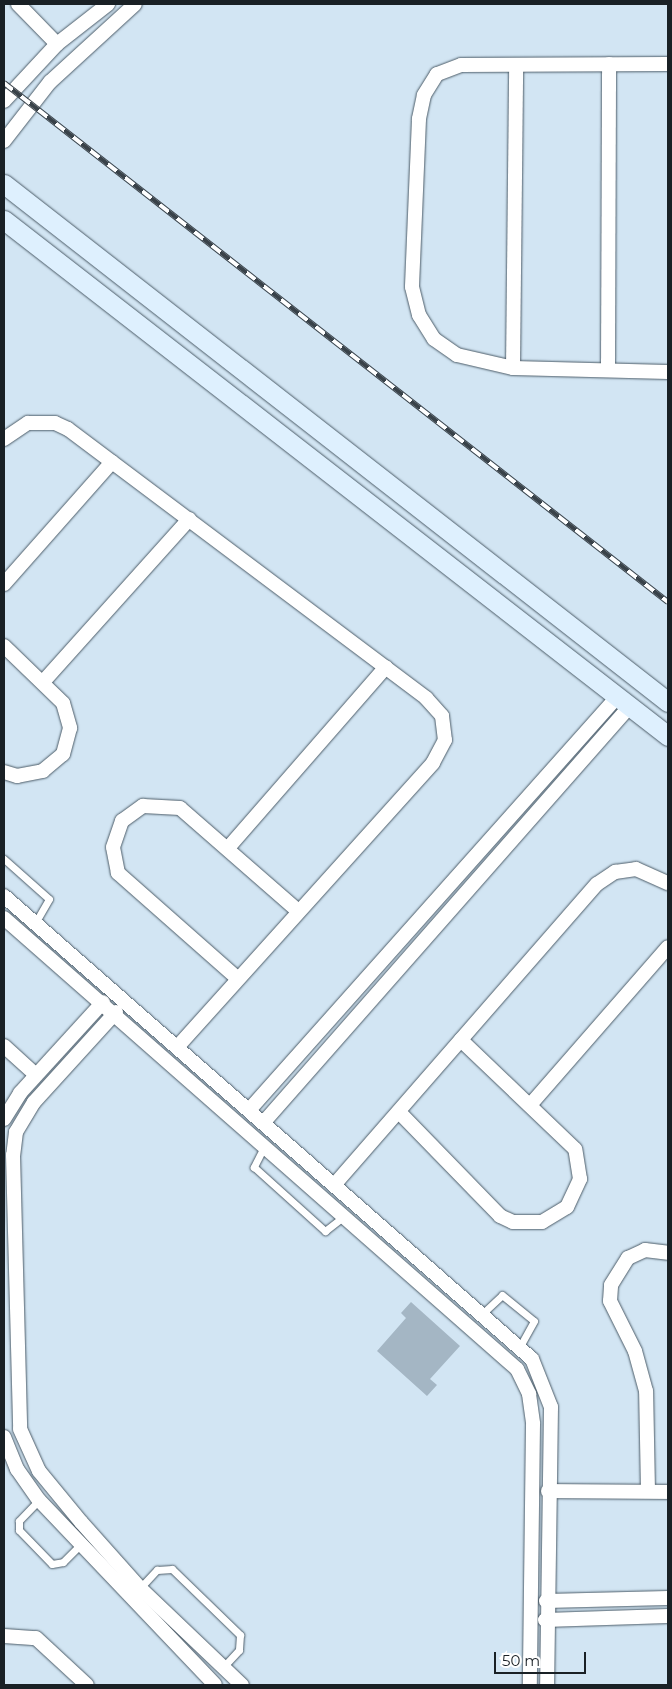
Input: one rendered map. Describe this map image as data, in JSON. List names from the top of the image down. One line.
{"scale_bar":"50 m"}
